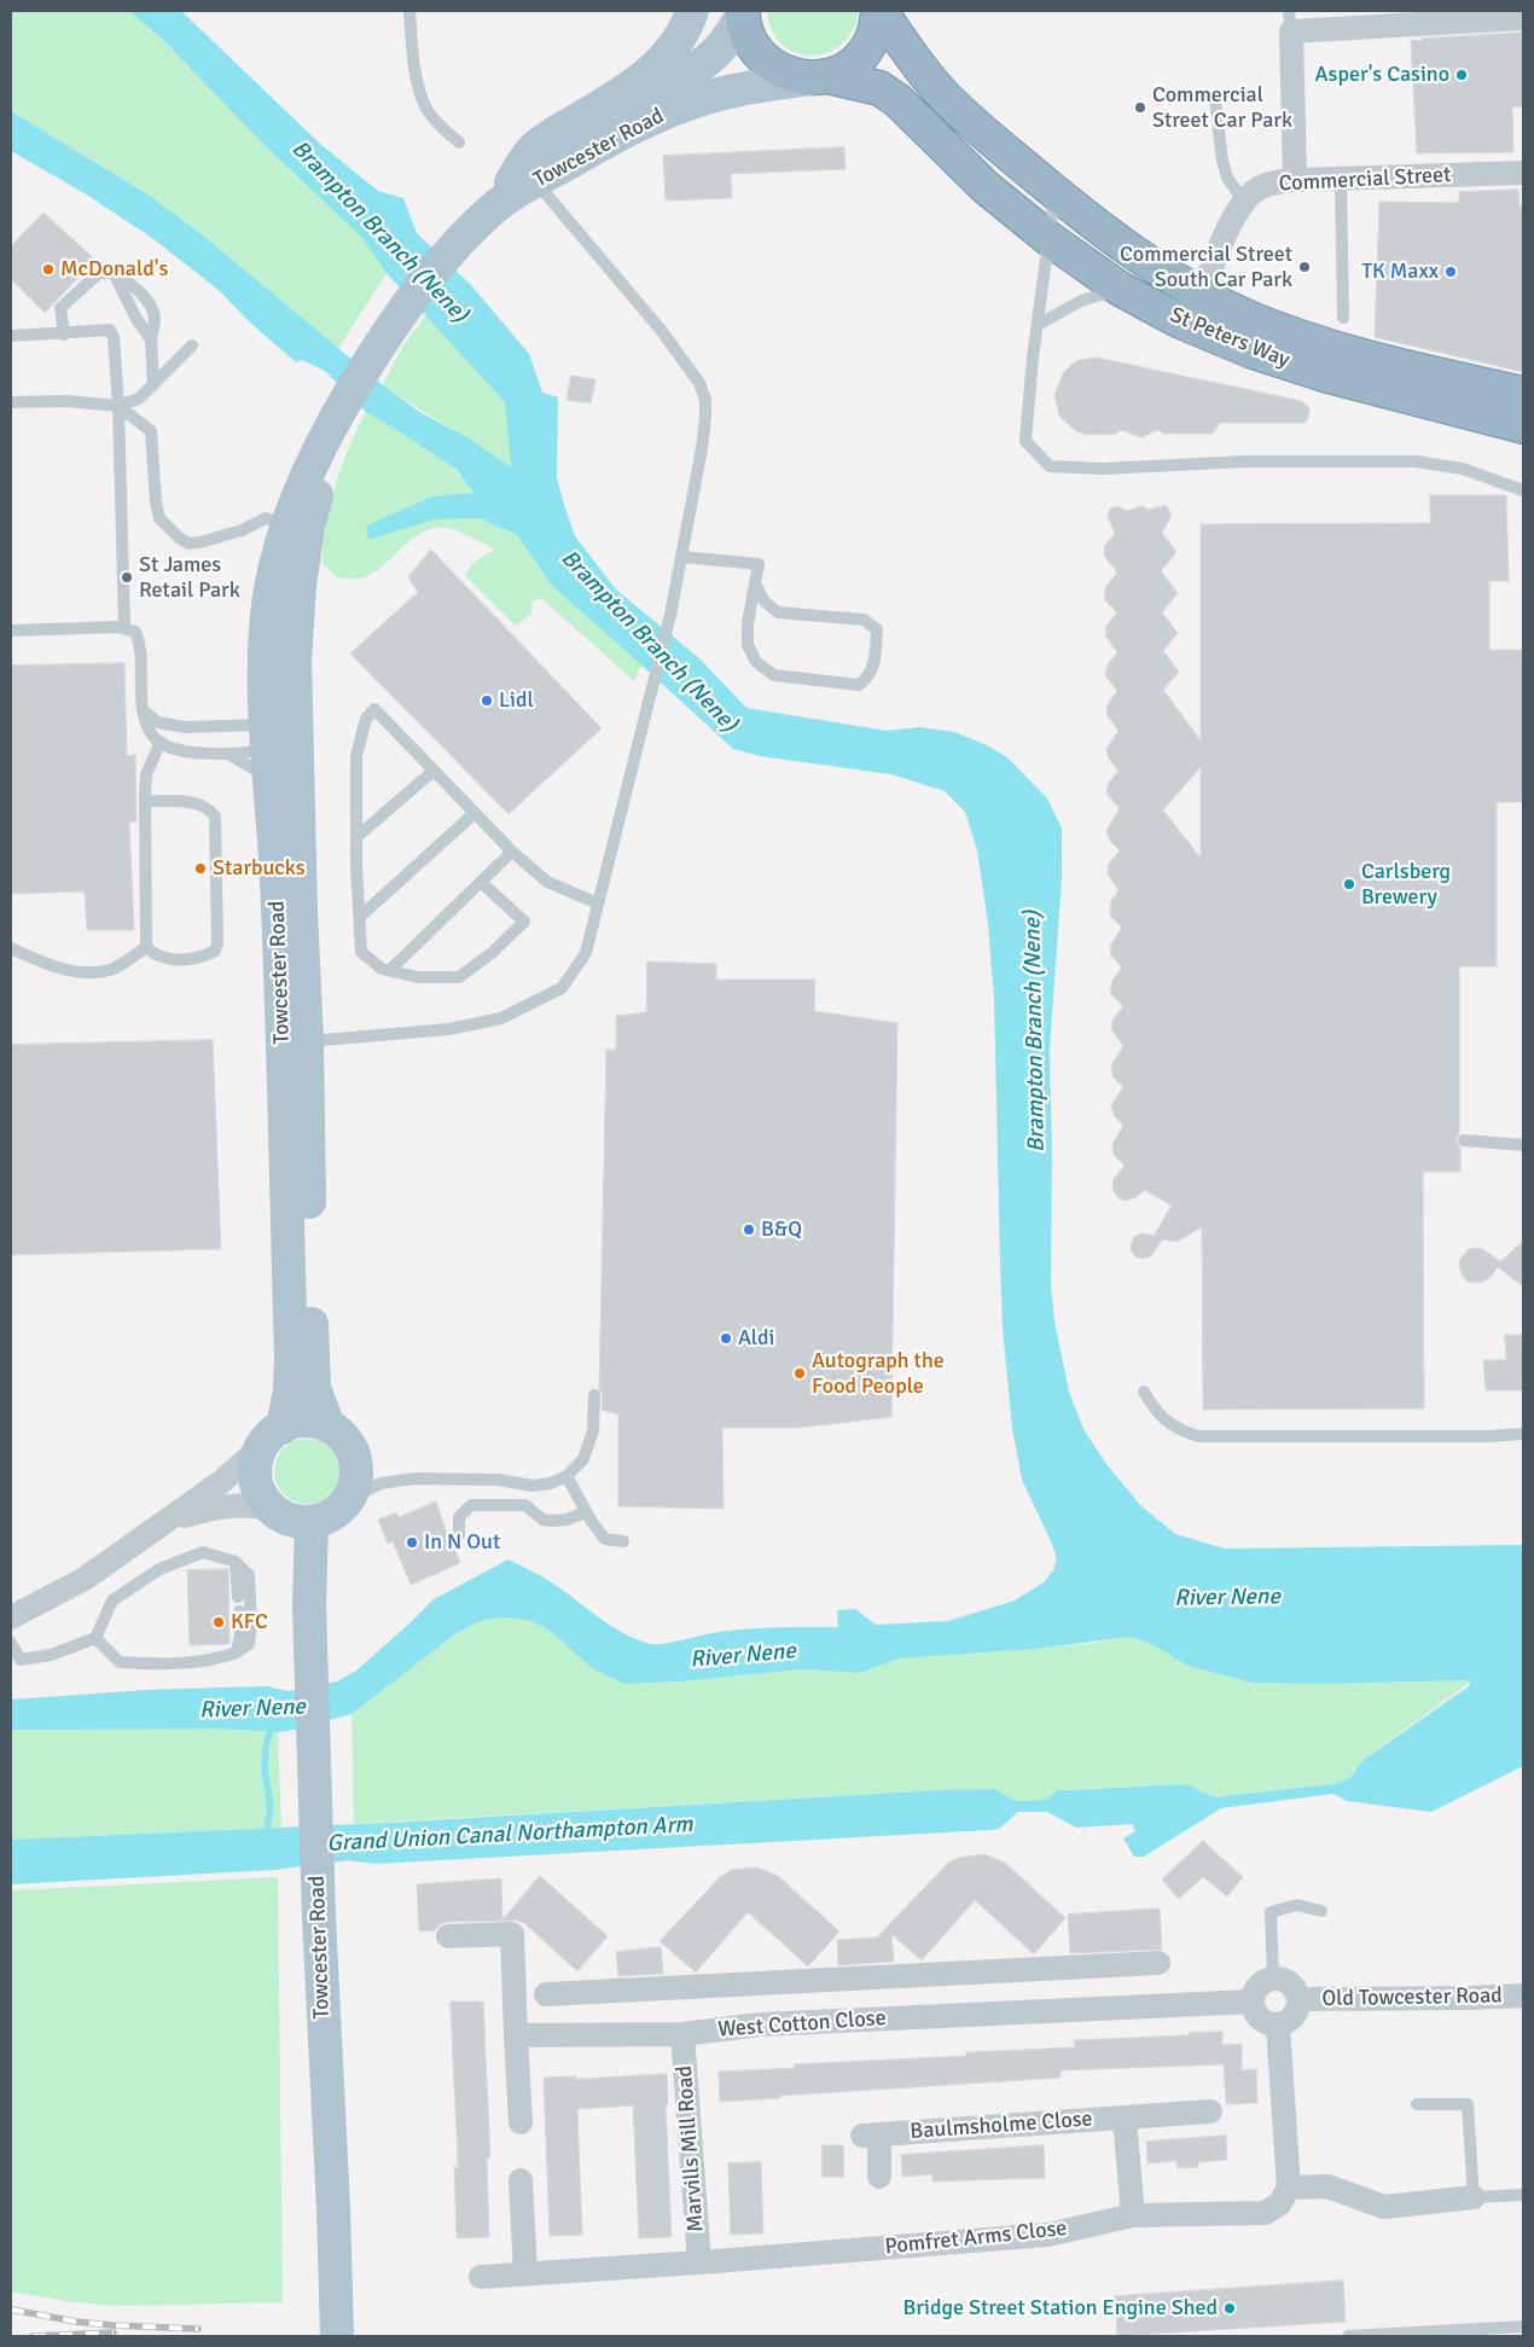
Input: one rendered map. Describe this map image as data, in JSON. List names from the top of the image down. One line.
{"streets":{"highway":["St Peters Way"],"main road":["Towcester Road"],"street":["Commercial Street","Old Towcester Road","West Cotton Close","Baulmsholme Close","Marvills Mill Road","Pomfret Arms Close"]},"crossings":[["Towcester Road","St Peters Way"],["Old Towcester Road","West Cotton Close"],["West Cotton Close","Marvills Mill Road"],["Marvills Mill Road","Pomfret Arms Close"]],"water":["Brampton Branch (Nene)","River Nene","Grand Union Canal Northampton Arm"],"places":["Asper's Casino","Commercial Street Car Park","Commercial Street South Car Park","McDonald's","TK Maxx","St James Retail Park","Lidl","Starbucks","Carlsberg Brewery","B&Q","Aldi","Autograph the Food People","In N Out","KFC","Bridge Street Station Engine Shed"]}
